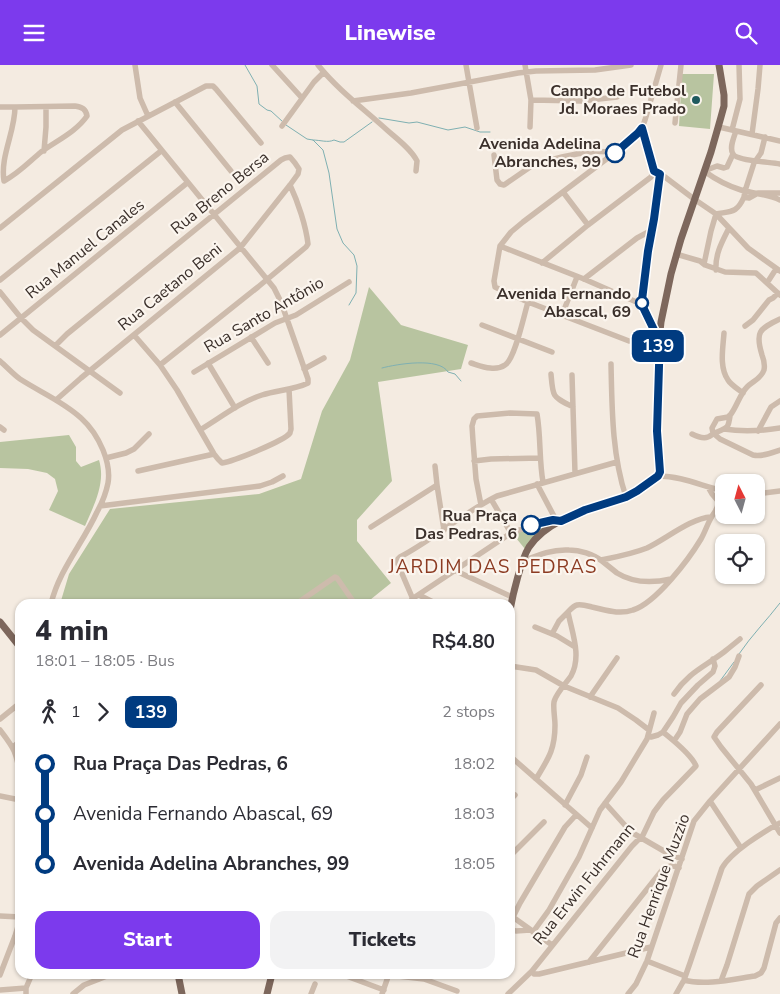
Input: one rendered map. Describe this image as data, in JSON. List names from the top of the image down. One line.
{"streets":{"street":["Rua Breno Bersa","Rua Manuel Canales","Rua Caetano Beni","Rua Santo Antônio","Rua Erwin Fuhrmann","Rua Henrique Muzzio"]},"crossings":[["Rua Breno Bersa","Rua Caetano Beni"]],"districts":["JARDIM DAS PEDRAS"],"places":["Campo de Futebol Jd. Moraes Prado","Avenida Adelina Abranches, 99","Avenida Fernando Abascal, 69","Rua Praça Das Pedras, 6"],"lines":["bus line 139"],"north":"top","page":{"header":"Linewise","on_map":"139","heading":["4 min","18:01 – 18:05 · Bus","R$4.80"],"legs":["1","139","2 stops"],"list":[{"name":"Rua Praça Das Pedras, 6","value":"18:02"},{"name":"Avenida Fernando Abascal, 69","value":"18:03"},{"name":"Avenida Adelina Abranches, 99","value":"18:05"}],"buttons":["Start","Tickets"]}}
